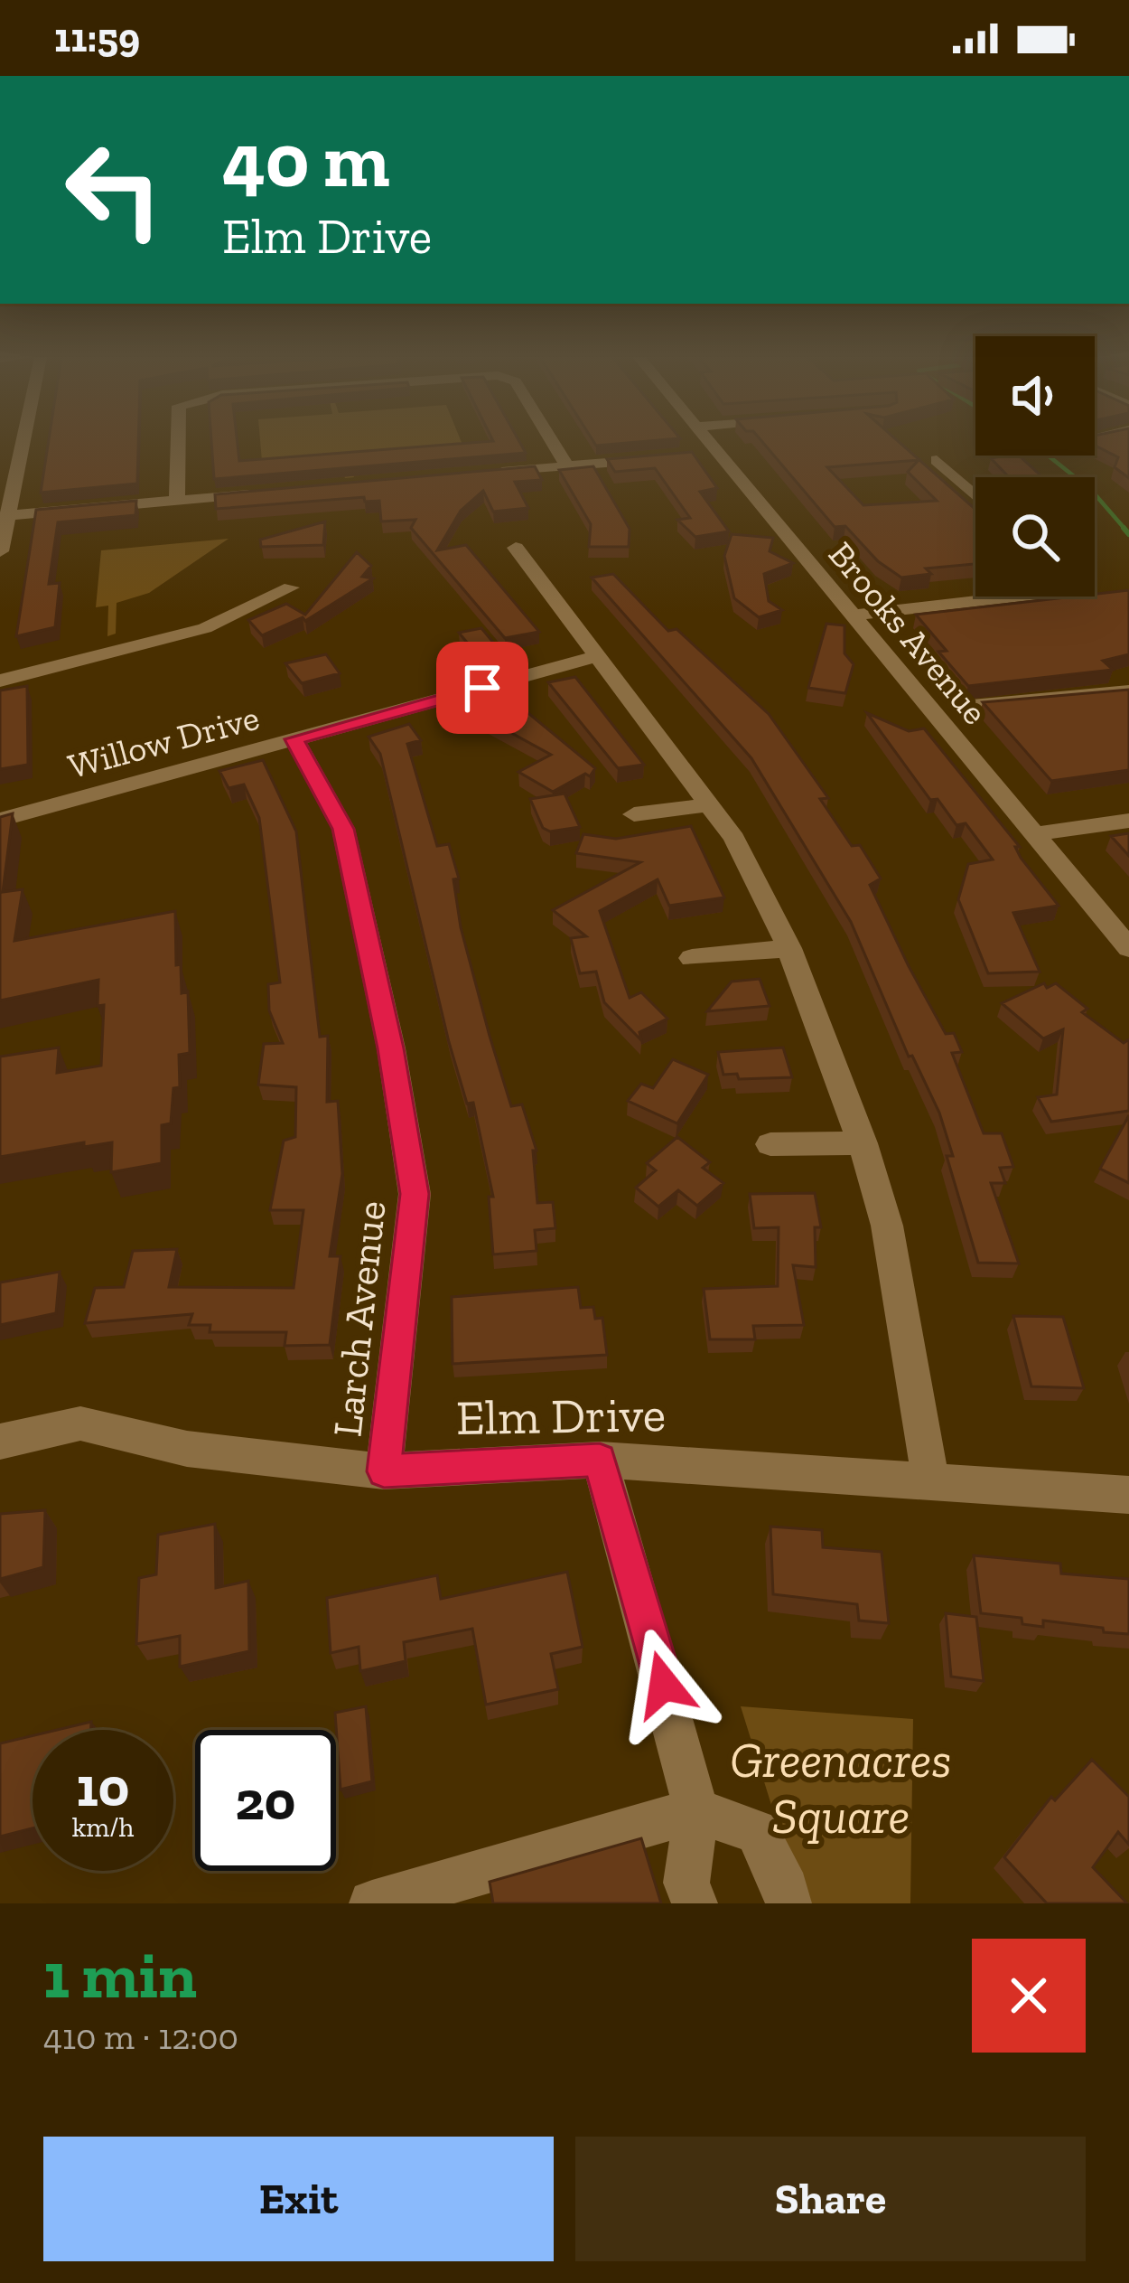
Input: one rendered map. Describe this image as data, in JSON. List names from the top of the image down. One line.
{"streets":{"street":["Brooks Avenue","Willow Drive","Larch Avenue","Elm Drive"]},"crossings":[["Willow Drive","Larch Avenue"],["Larch Avenue","Elm Drive"]],"parks":["Greenacres Square"],"page":{"status":"11:59","turn":["40 m","Elm Drive"],"speed":"10 km/h","limit":"20","heading":["1 min","410 m · 12:00"],"buttons":["Exit","Share"]}}
